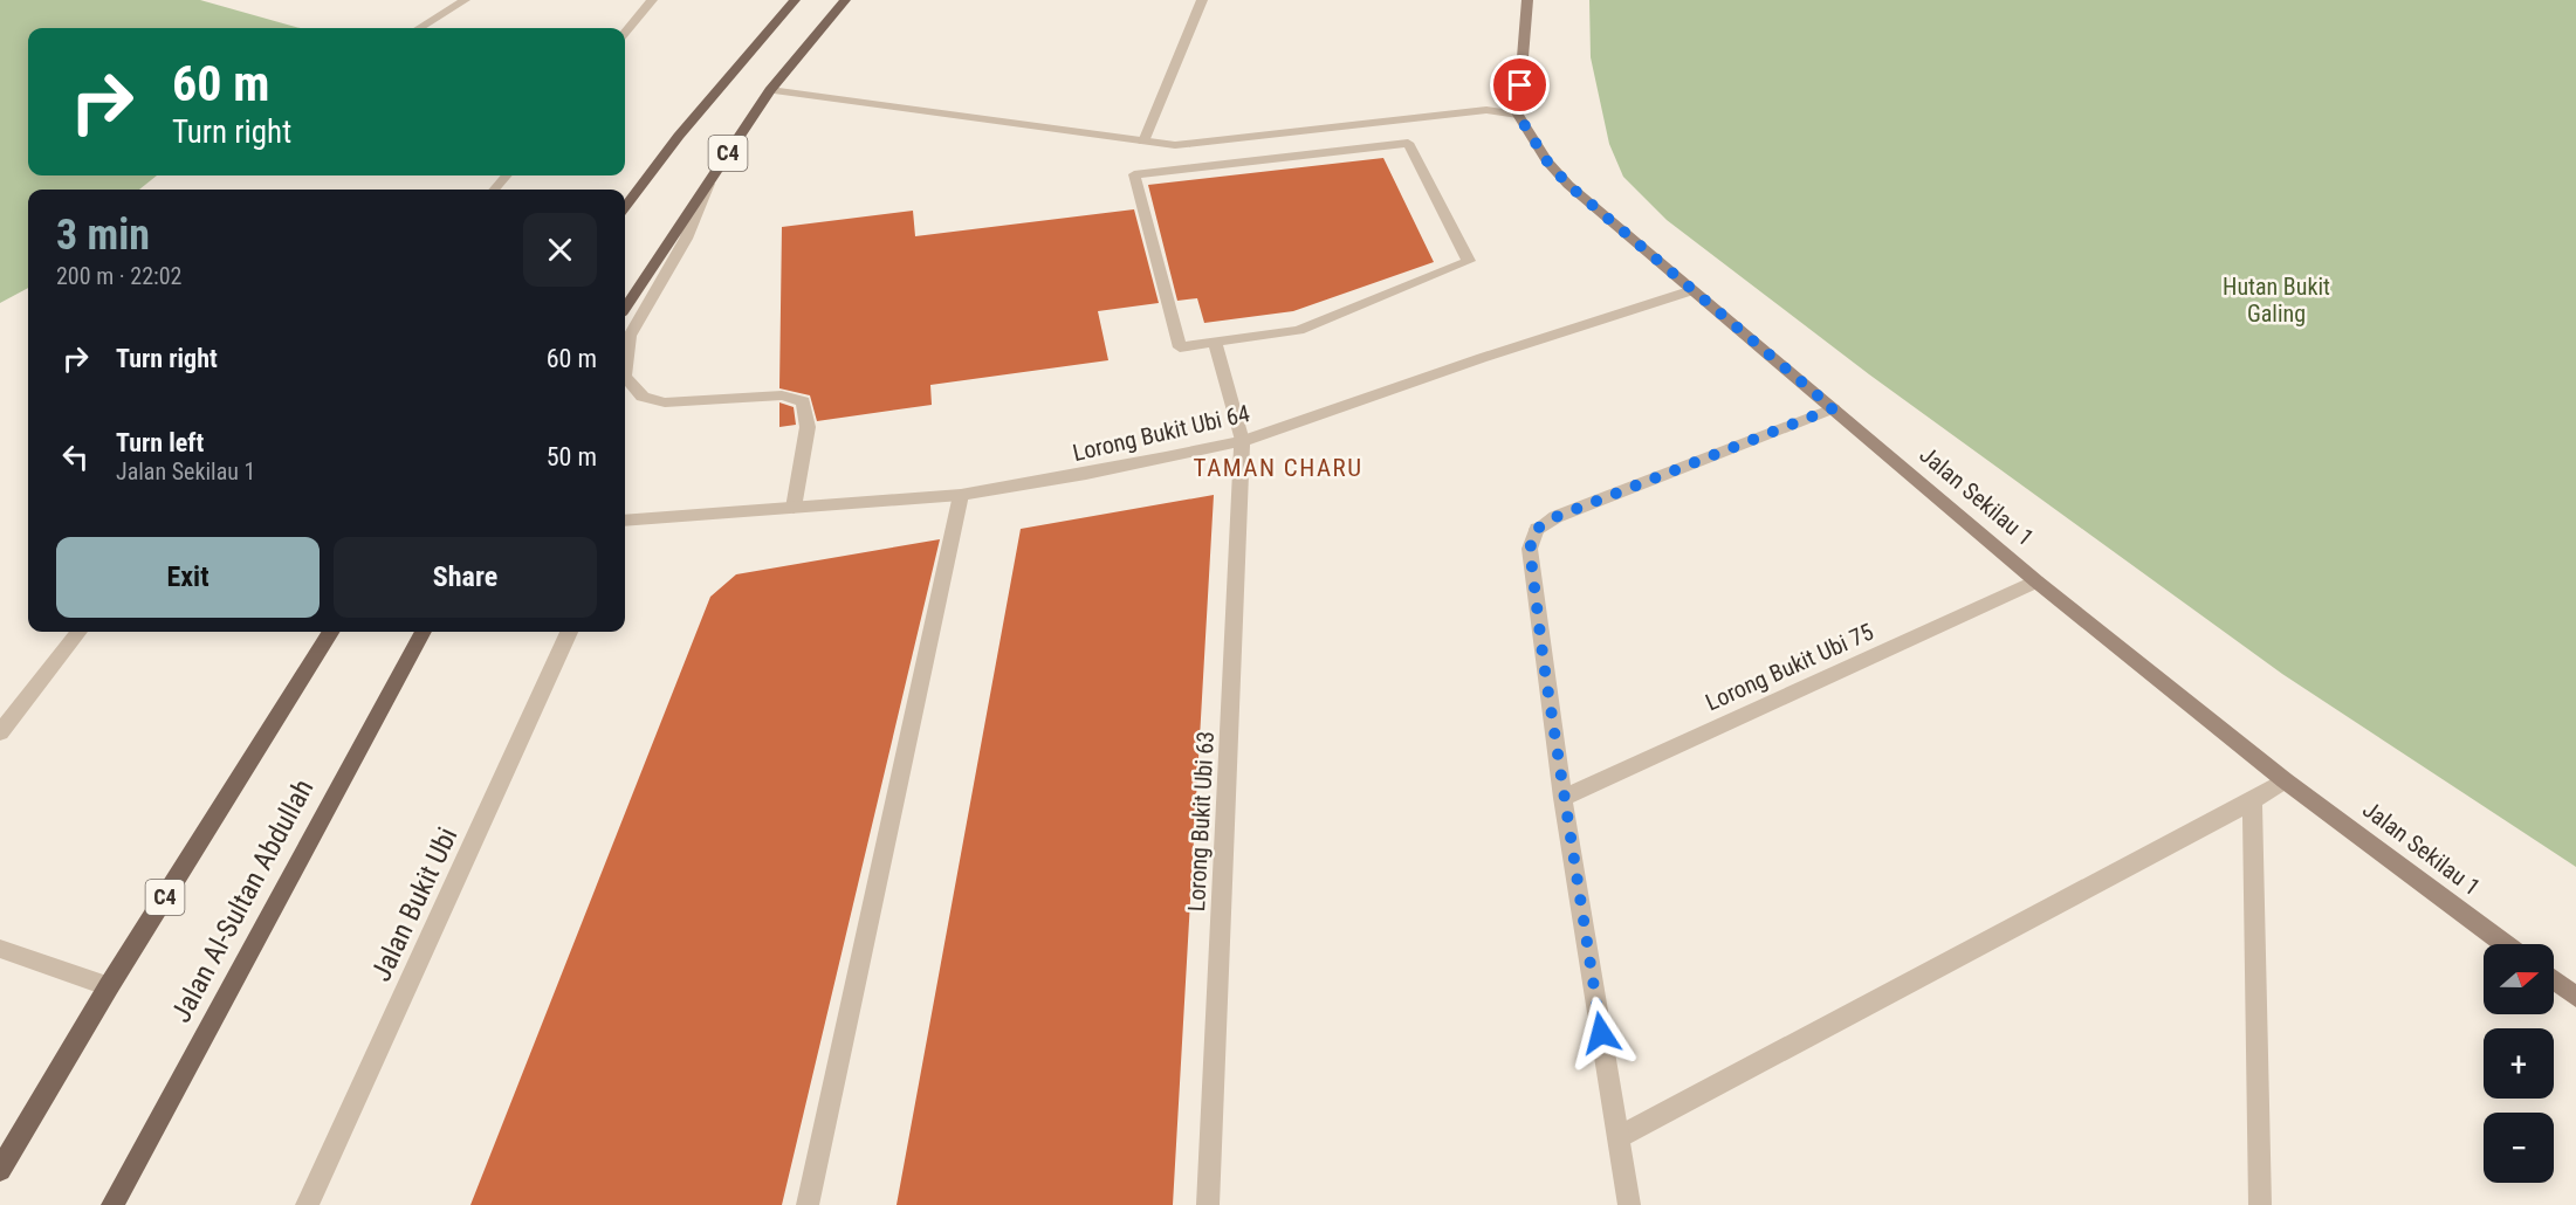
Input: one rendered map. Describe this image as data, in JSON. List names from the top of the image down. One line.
{"streets":{"main road":["C4","Jalan Al-Sultan Abdullah"],"street":["Lorong Bukit Ubi 64","Jalan Sekilau 1","Lorong Bukit Ubi 75","Lorong Bukit Ubi 63","Jalan Bukit Ubi"]},"crossings":[["Lorong Bukit Ubi 64","Jalan Sekilau 1"],["Lorong Bukit Ubi 64","Lorong Bukit Ubi 63"],["Jalan Sekilau 1","Lorong Bukit Ubi 75"]],"districts":["TAMAN CHARU"],"parks":["Hutan Bukit Galing"],"north":"right","page":{"turn":["60 m","Turn right"],"heading":["3 min","200 m · 22:02"],"list":[{"name":"Turn right","value":"60 m"},{"name":"Turn left","note":"Jalan Sekilau 1","value":"50 m"}],"buttons":["Exit","Share"],"map_buttons":["+","−"]}}
